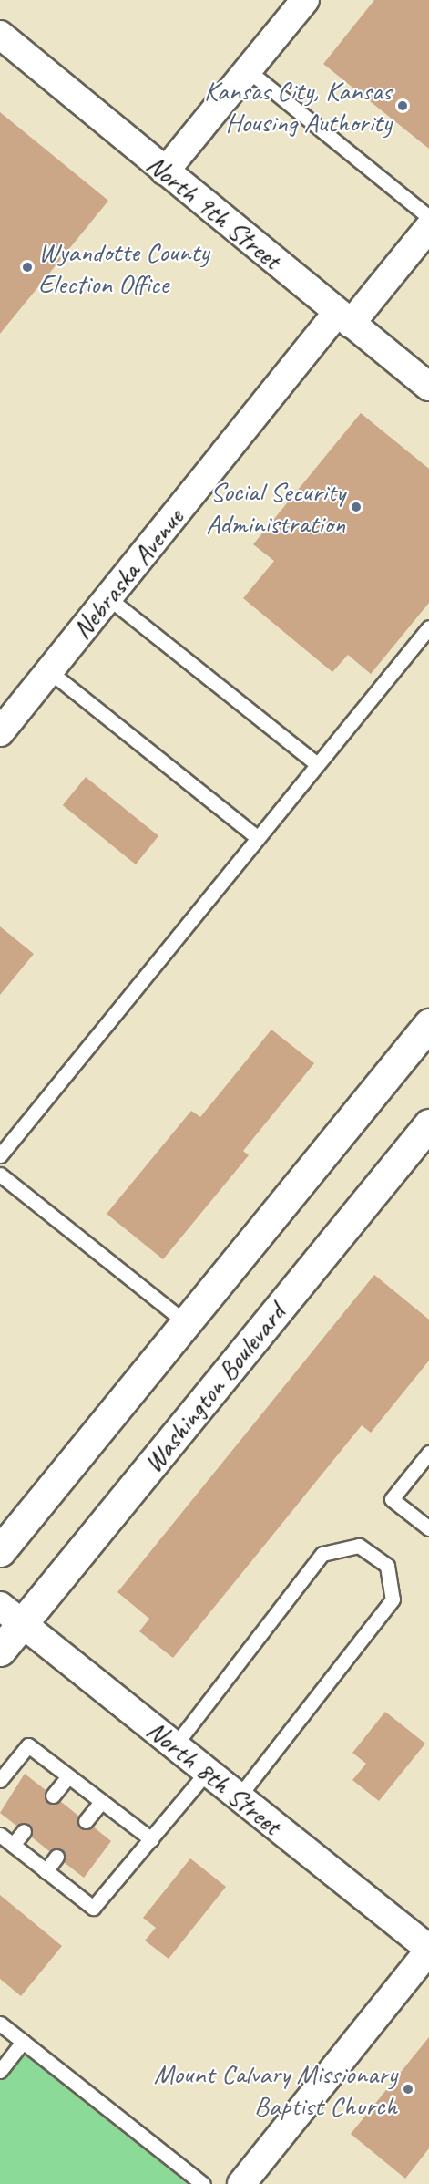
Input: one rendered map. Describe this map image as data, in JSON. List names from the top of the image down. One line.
{"streets":{"main road":["Washington Boulevard"],"street":["North 9th Street","Nebraska Avenue","North 8th Street"]},"crossings":[["North 9th Street","Nebraska Avenue"],["Washington Boulevard","North 8th Street"]],"places":["Kansas City, Kansas Housing Authority","Wyandotte County Election Office","Social Security Administration","Mount Calvary Missionary Baptist Church"]}
